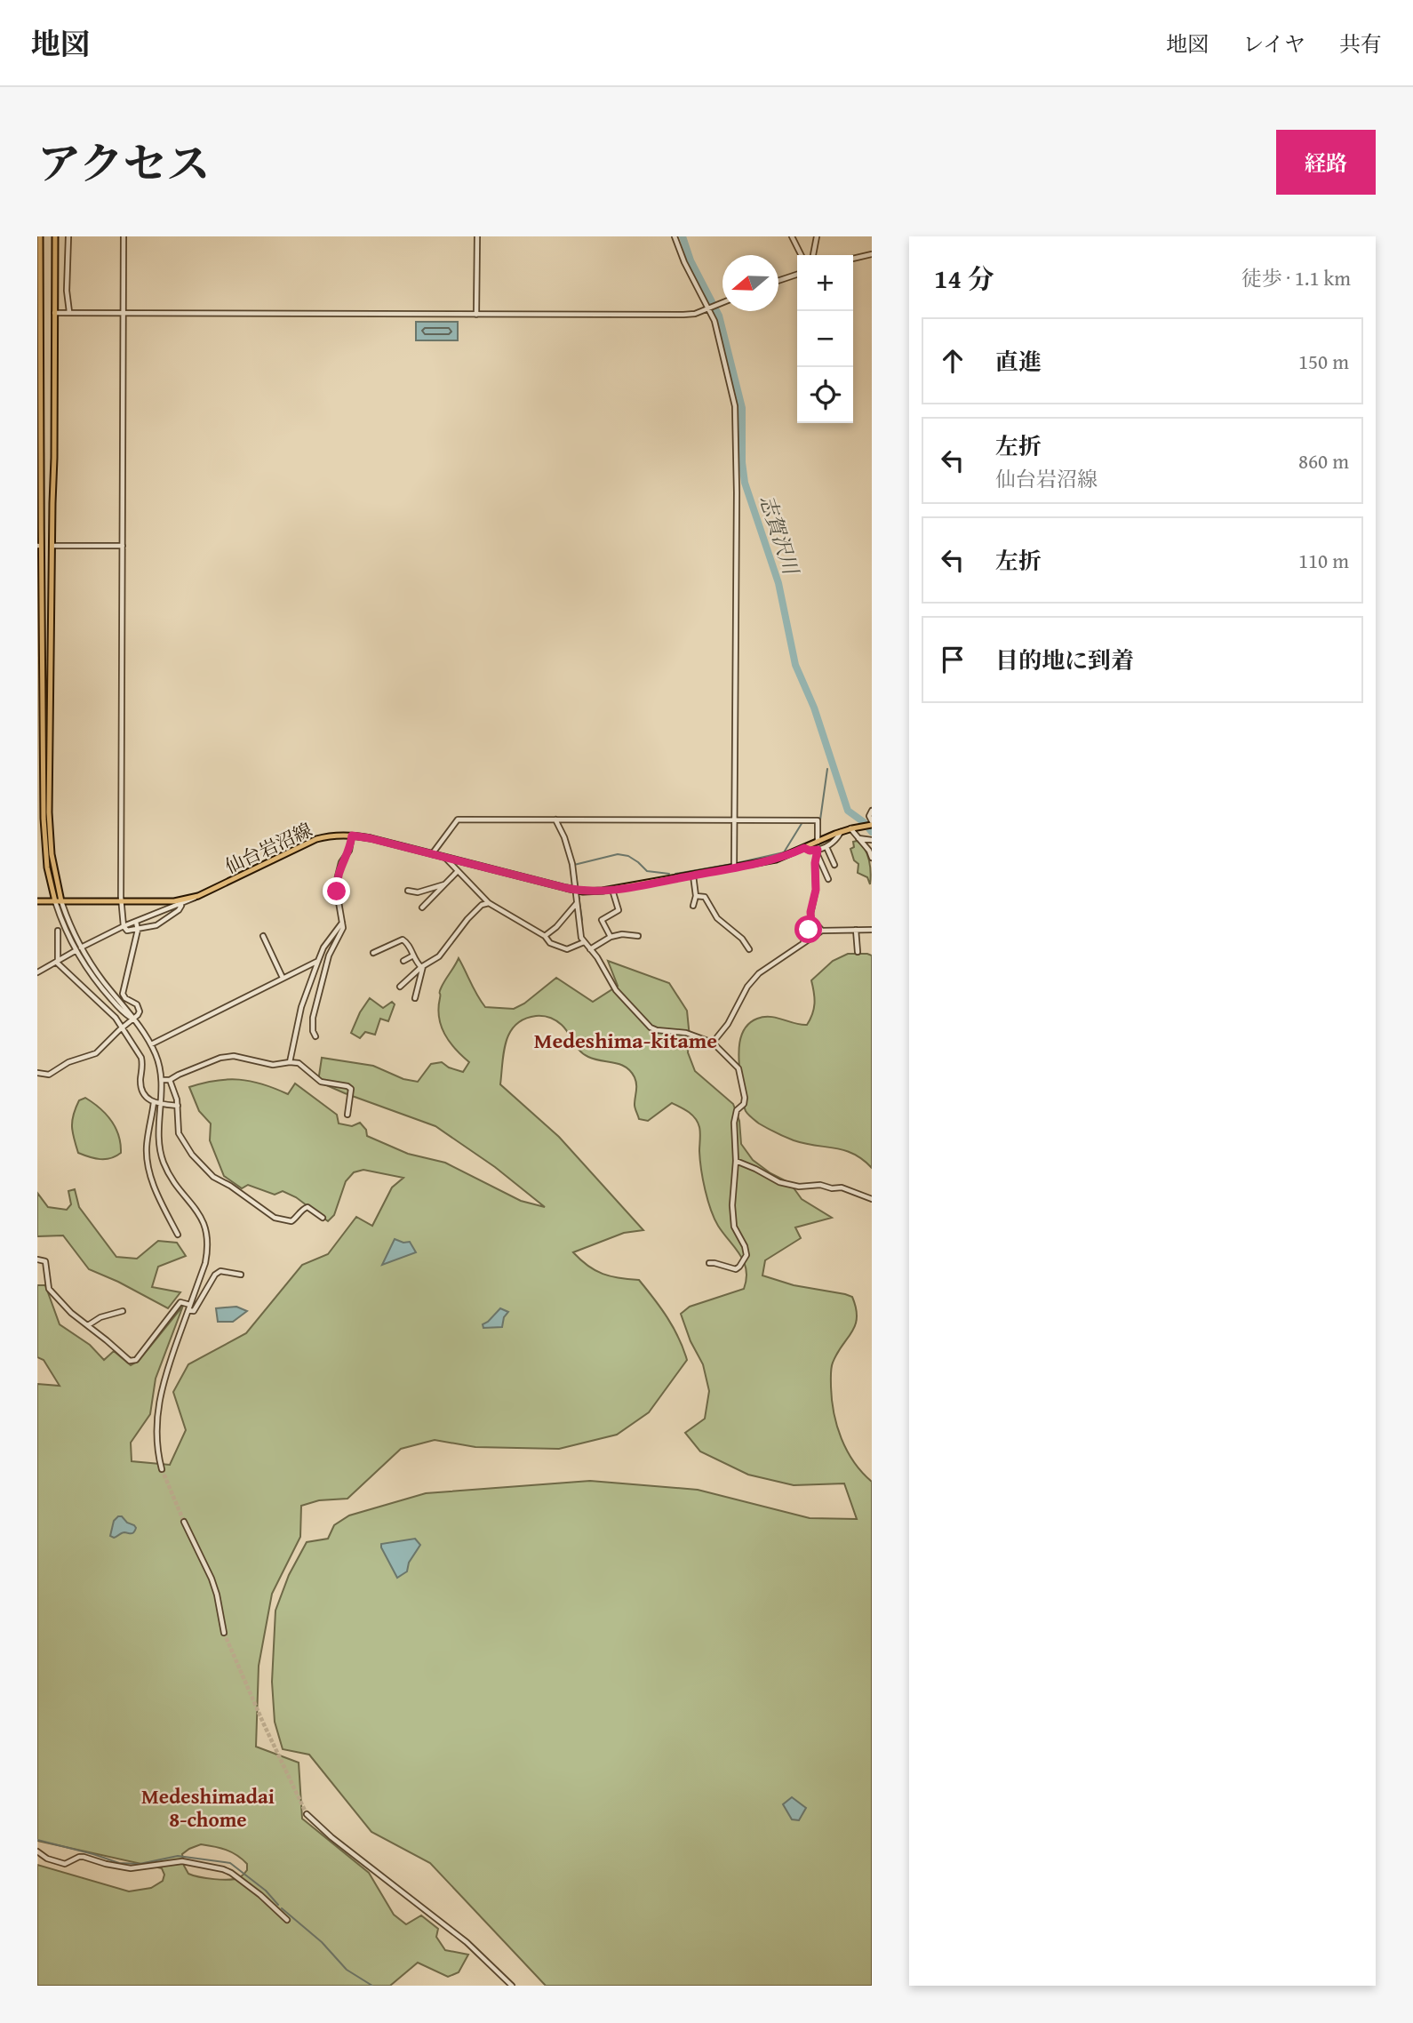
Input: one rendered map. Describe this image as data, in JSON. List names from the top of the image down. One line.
{"streets":{"main road":["仙台岩沼線"]},"districts":["Medeshima-kitame","Medeshimadai 8-chome"],"water":["志賀沢川"],"north":"left","page":{"header":"地図","nav":["地図","レイヤ","共有"],"title":"アクセス","buttons":"経路","heading":["14 分","徒歩 · 1.1 km"],"map_buttons":["+","−"],"list":[["直進","150 m"],["左折","仙台岩沼線","860 m"],["左折","110 m"],"目的地に到着"]}}
